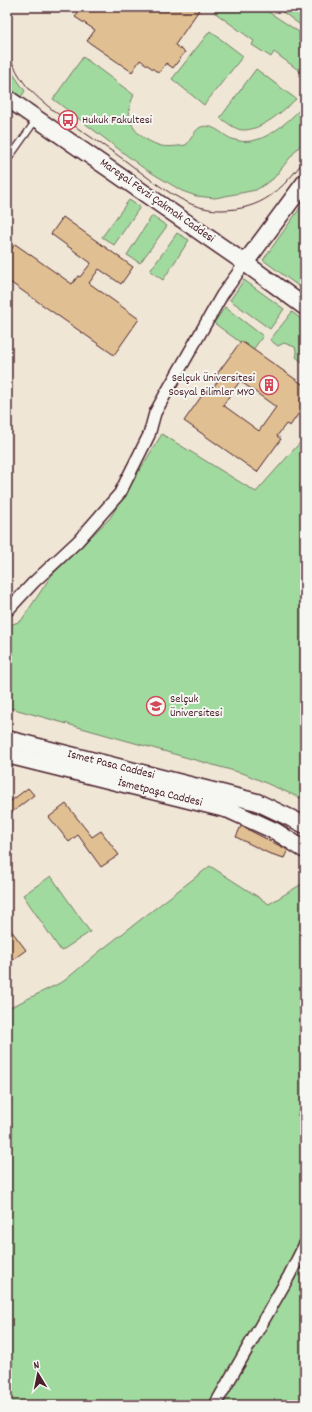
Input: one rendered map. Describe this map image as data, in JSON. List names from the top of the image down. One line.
{"streets":{"main road":["Mareşal Fevzi Çakmak Caddesi","Ismet Pasa Caddesi","İsmetpaşa Caddesi"]},"places":{"bus stop":["Hukuk Fakultesi"],"building":["Selçuk Üniversitesi Sosyal Bilimler MYO"],"school or university":["Selçuk Üniversitesi"]},"north":"top"}
